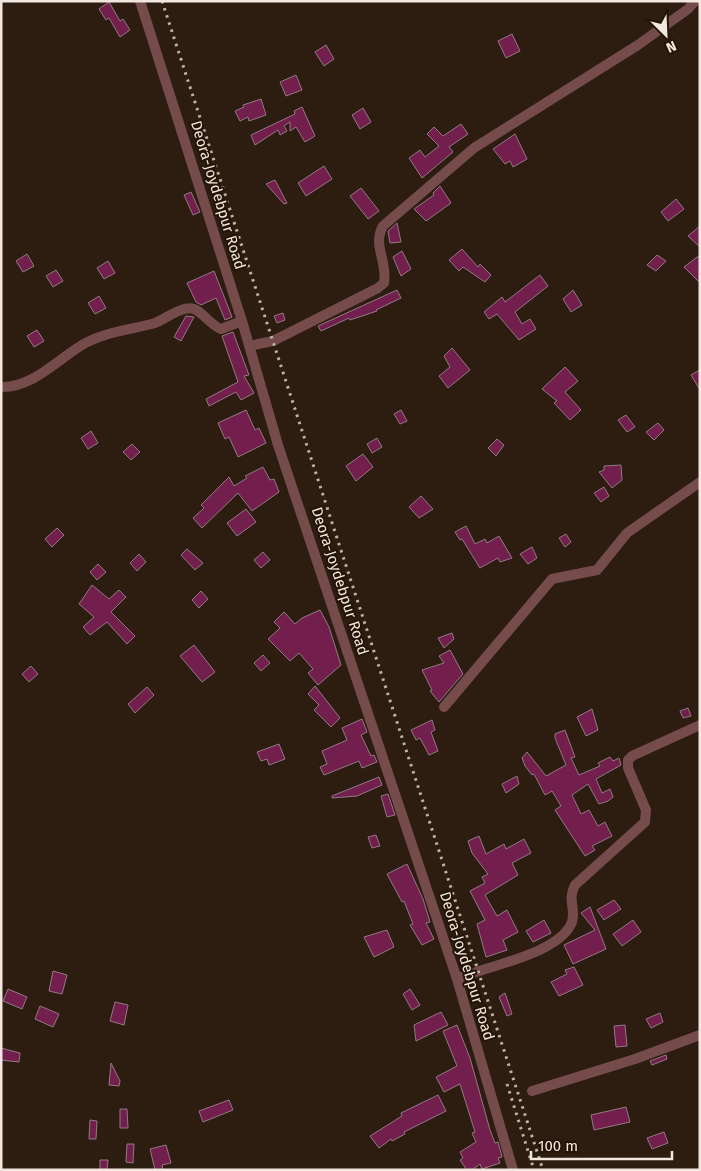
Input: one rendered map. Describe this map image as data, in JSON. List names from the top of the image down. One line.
{"streets":{"street":["Deora-Joydebpur Road"]},"scale_bar":"100 m","north":"bottom right"}
